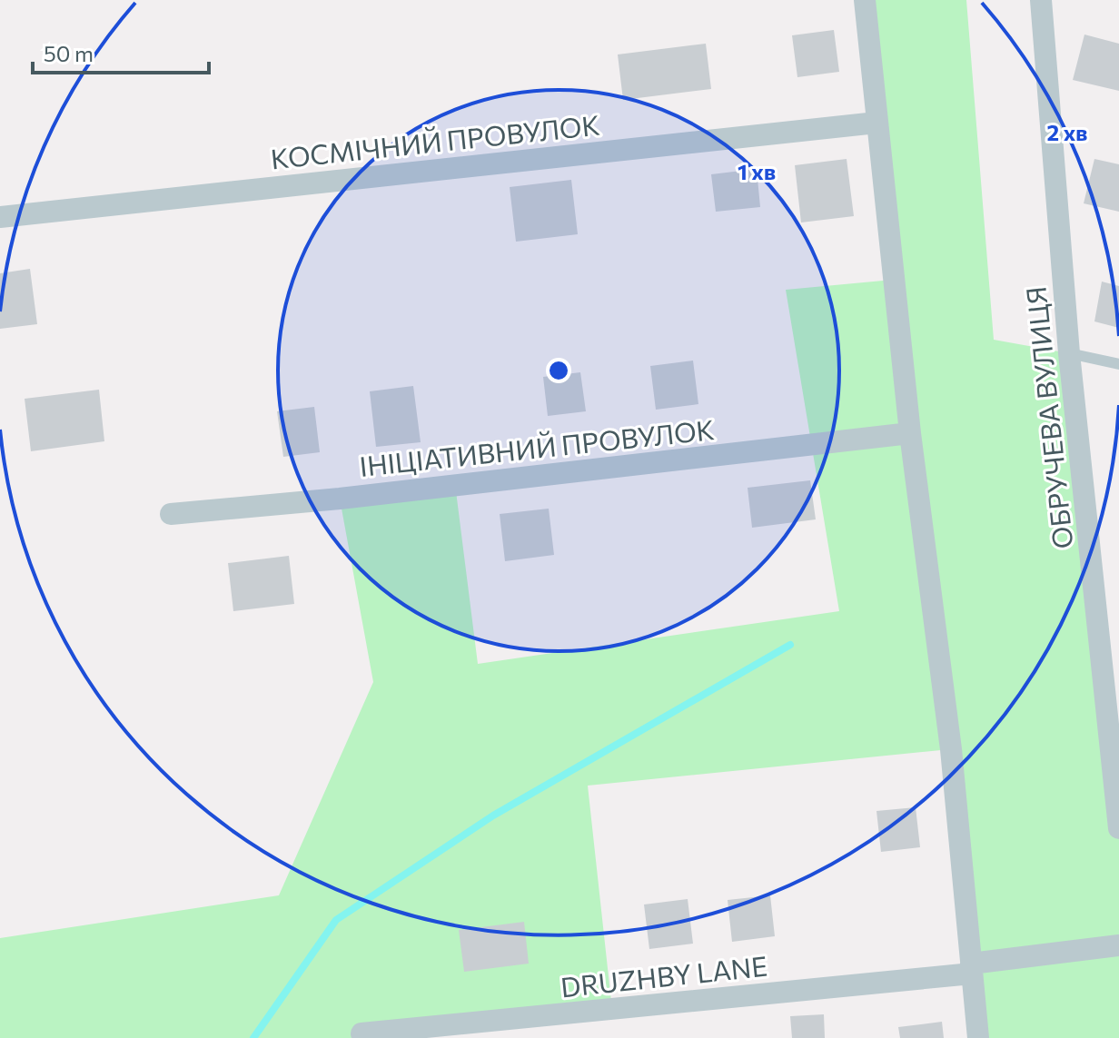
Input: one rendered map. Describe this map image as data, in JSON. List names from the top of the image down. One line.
{"streets":{"street":["КОСМІЧНИЙ ПРОВУЛОК","ОБРУЧЕВА ВУЛИЦЯ","ІНІЦІАТИВНИЙ ПРОВУЛОК","DRUZHBY LANE"]},"scale_bar":"50 m","rings":["2 хв","1 хв"]}
